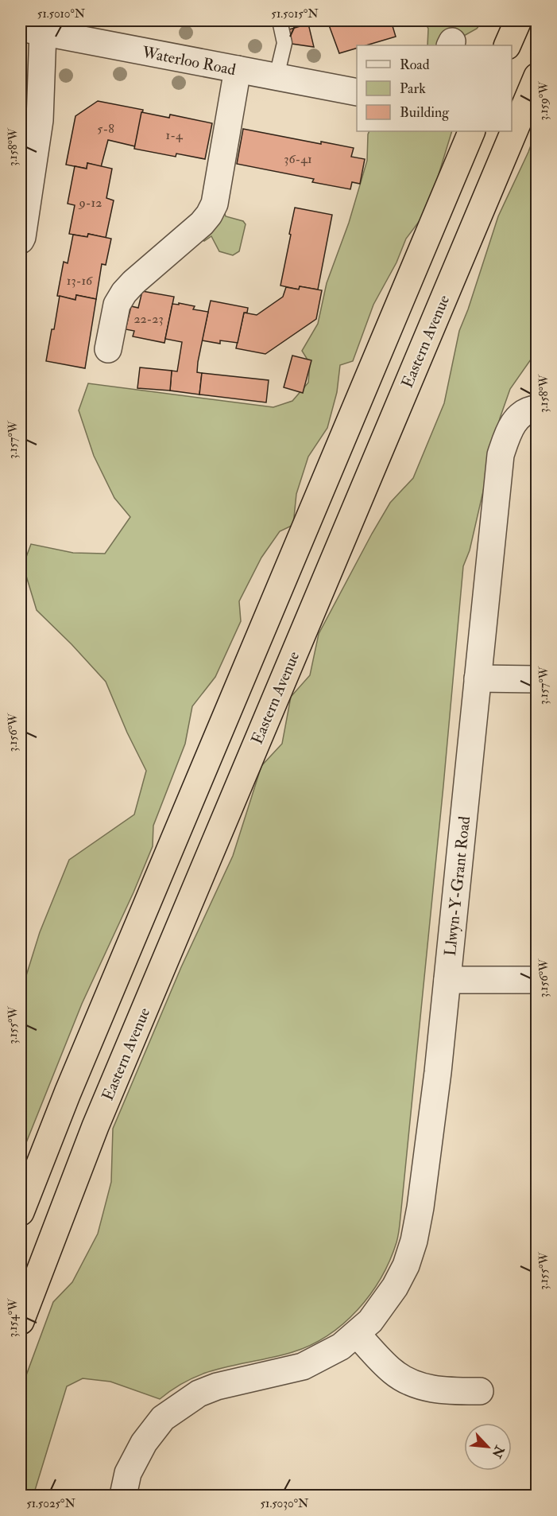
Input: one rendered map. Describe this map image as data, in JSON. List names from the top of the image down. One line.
{"streets":{"highway":["Eastern Avenue"],"street":["Waterloo Road","Llwyn-Y-Grant Road"]},"house_numbers":["5-8","1-4","36-41","9-12","13-16","22-23"],"legend":["Road","Park","Building"],"north":"bottom right","coordinates":["51.5010°N","51.5015°N","3.159°W","3.158°W","3.157°W","3.156°W","3.155°W","3.154°W","51.5025°N","51.5030°N"]}
